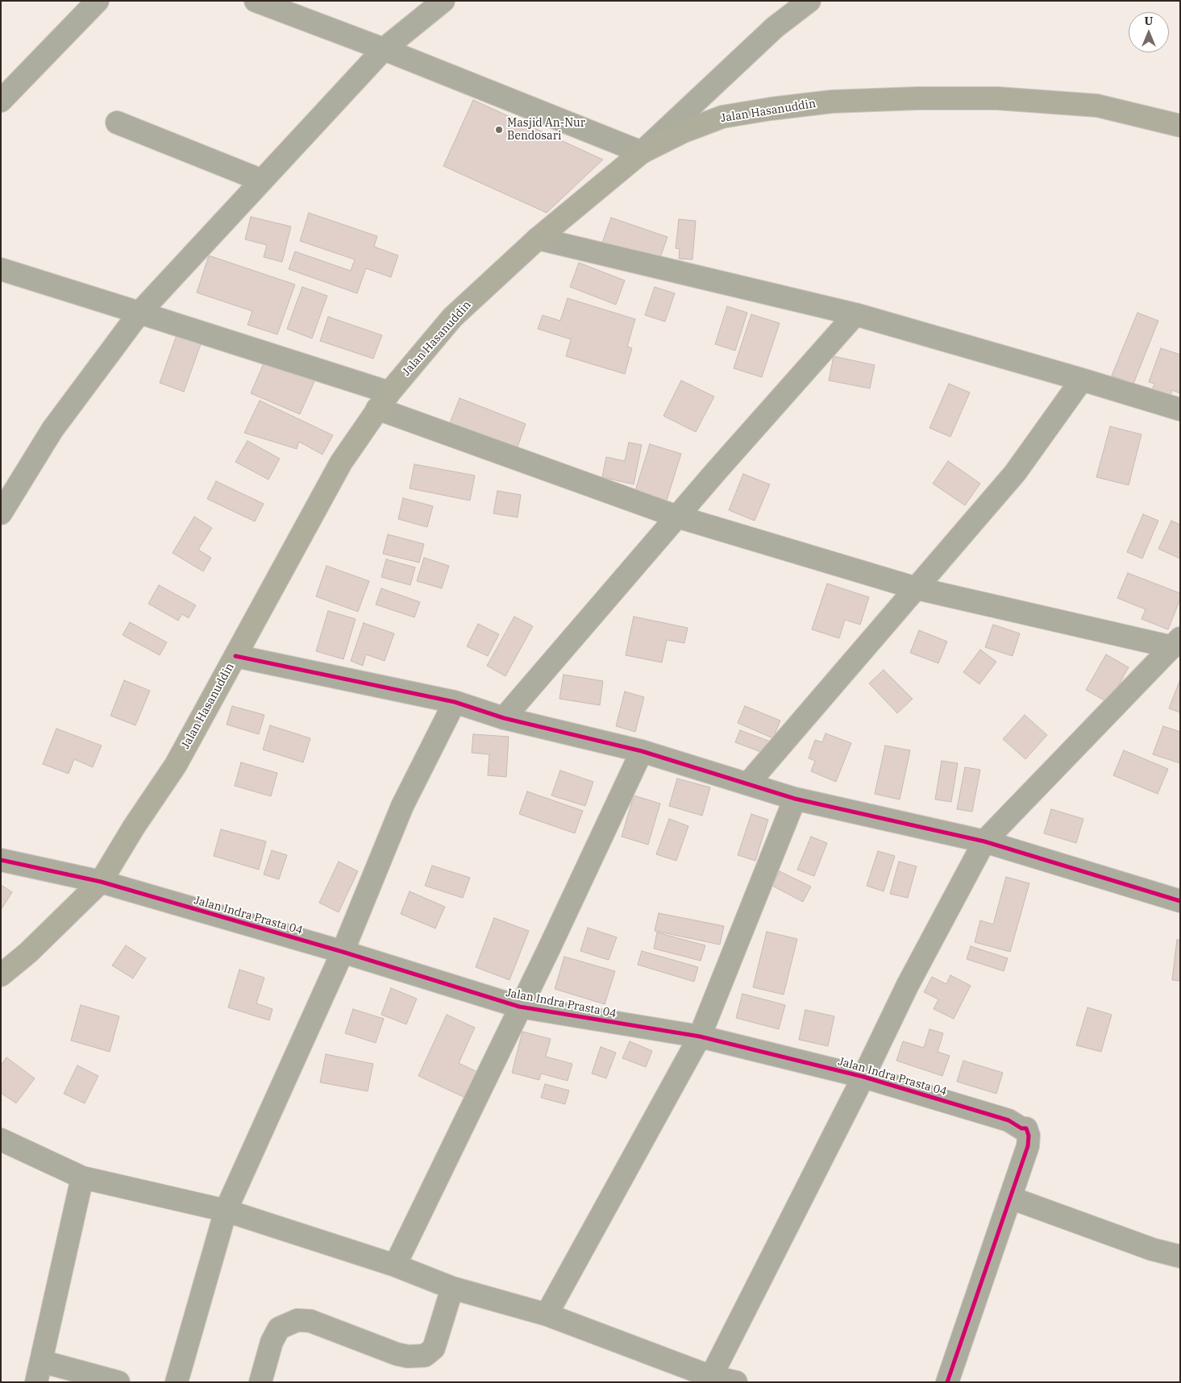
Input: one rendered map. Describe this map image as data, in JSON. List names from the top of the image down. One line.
{"streets":{"main road":["Jalan Hasanuddin"],"street":["Jalan Indra Prasta 04"]},"crossings":[["Jalan Hasanuddin","Jalan Indra Prasta 04"]],"places":["Masjid An-Nur Bendosari"],"north":"top"}
